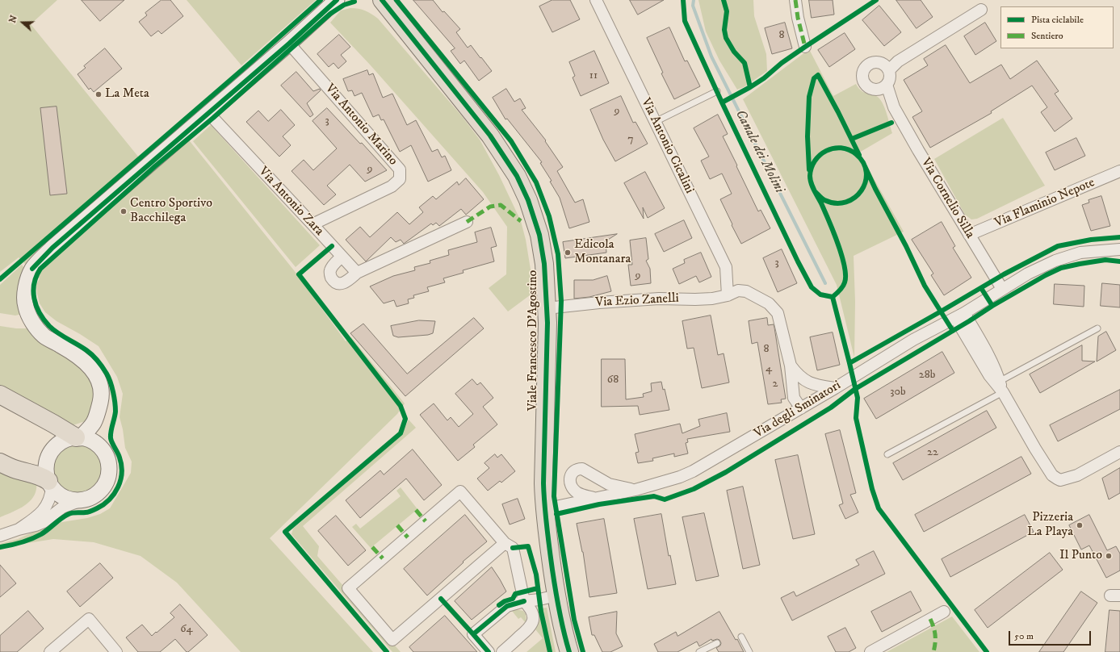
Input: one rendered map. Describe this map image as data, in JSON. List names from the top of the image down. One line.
{"streets":{"main road":["Viale Francesco D'Agostino"],"street":["Via Antonio Marino","Via Antonio Cicalini","Via Cornelio Silla","Via Antonio Zara","Via Flaminio Nepote","Via Ezio Zanelli","Via degli Sminatori"]},"crossings":[["Via Antonio Marino","Via Antonio Zara"],["Via Antonio Cicalini","Via Ezio Zanelli"],["Via Cornelio Silla","Via Flaminio Nepote"],["Via Cornelio Silla","Via degli Sminatori"],["Via Ezio Zanelli","Viale Francesco D'Agostino"],["Viale Francesco D'Agostino","Via degli Sminatori"]],"water":["Canale dei Molini"],"places":["La Meta","Centro Sportivo Bacchilega","Edicola Montanara","Pizzeria La Playa","Il Punto"],"house_numbers":["8","11","9","3","7","9","3","9","8","4","28b","68","2","30b","22","64"],"legend":["Pista ciclabile","Sentiero"],"scale_bar":"50 m","north":"left"}
